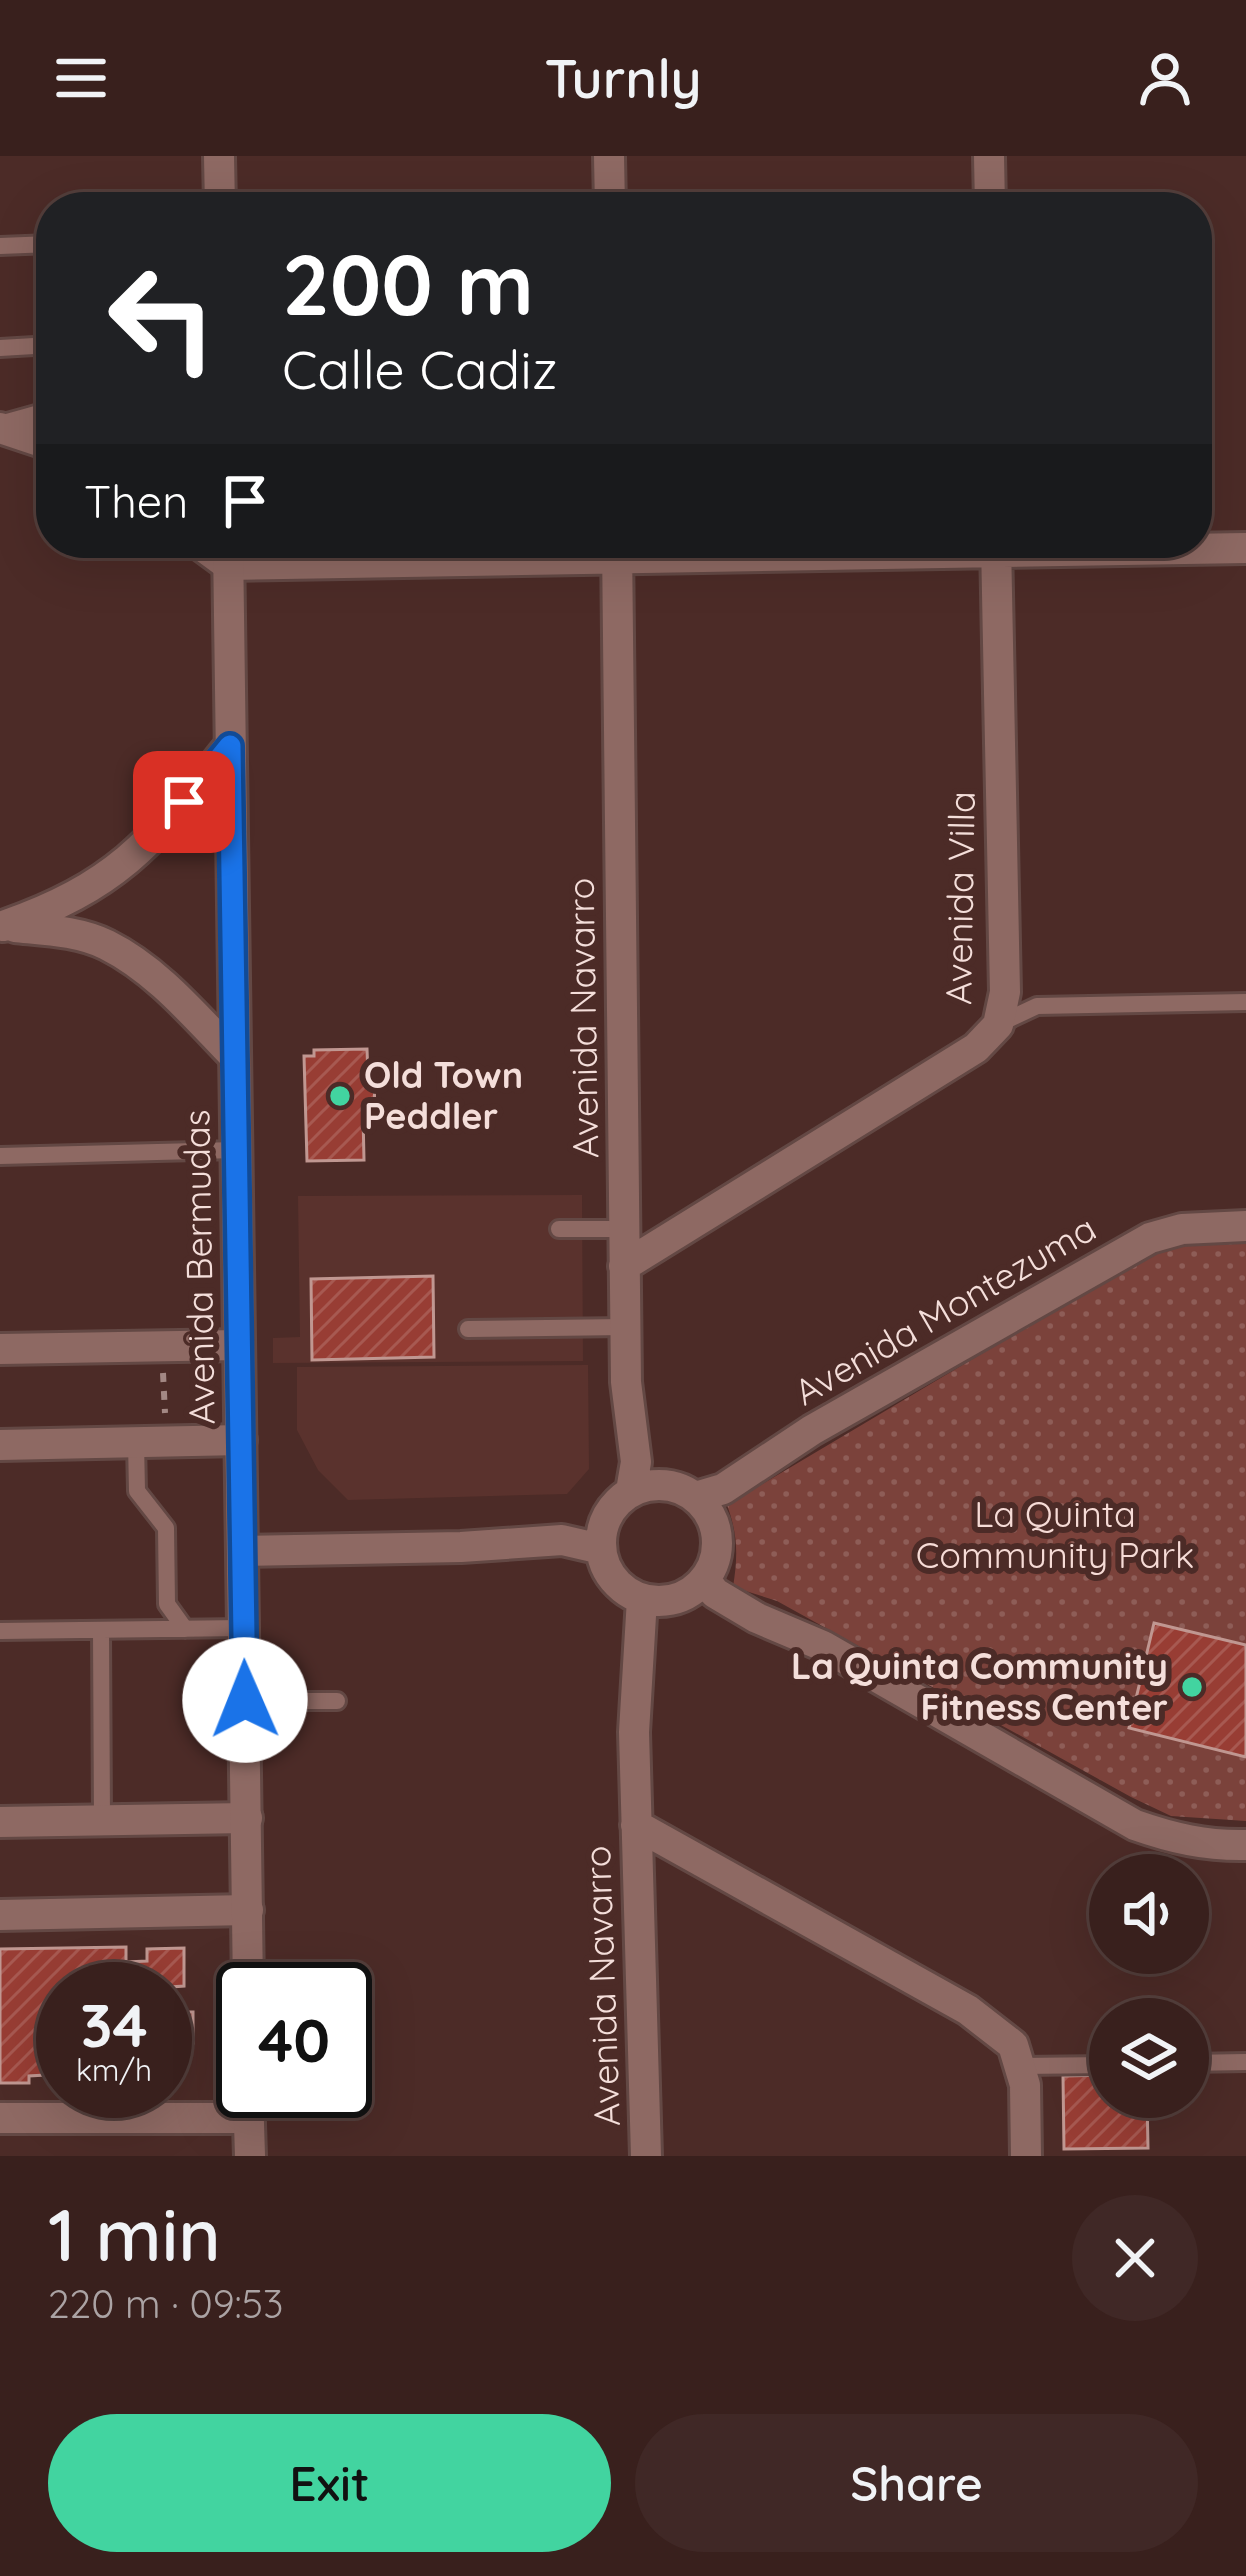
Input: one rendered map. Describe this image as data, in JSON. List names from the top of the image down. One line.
{"streets":{"street":["Avenida Villa","Avenida Navarro","Avenida Bermudas","Avenida Montezuma"]},"crossings":[["Avenida Villa","Avenida Navarro"],["Avenida Navarro","Avenida Montezuma"]],"parks":["La Quinta Community Park"],"places":["Old Town Peddler","La Quinta Community Fitness Center"],"page":{"header":"Turnly","turn":["200 m","Calle Cadiz"],"then":"Then","speed":"34 km/h","limit":"40","heading":["1 min","220 m · 09:53"],"buttons":["Exit","Share"]}}
